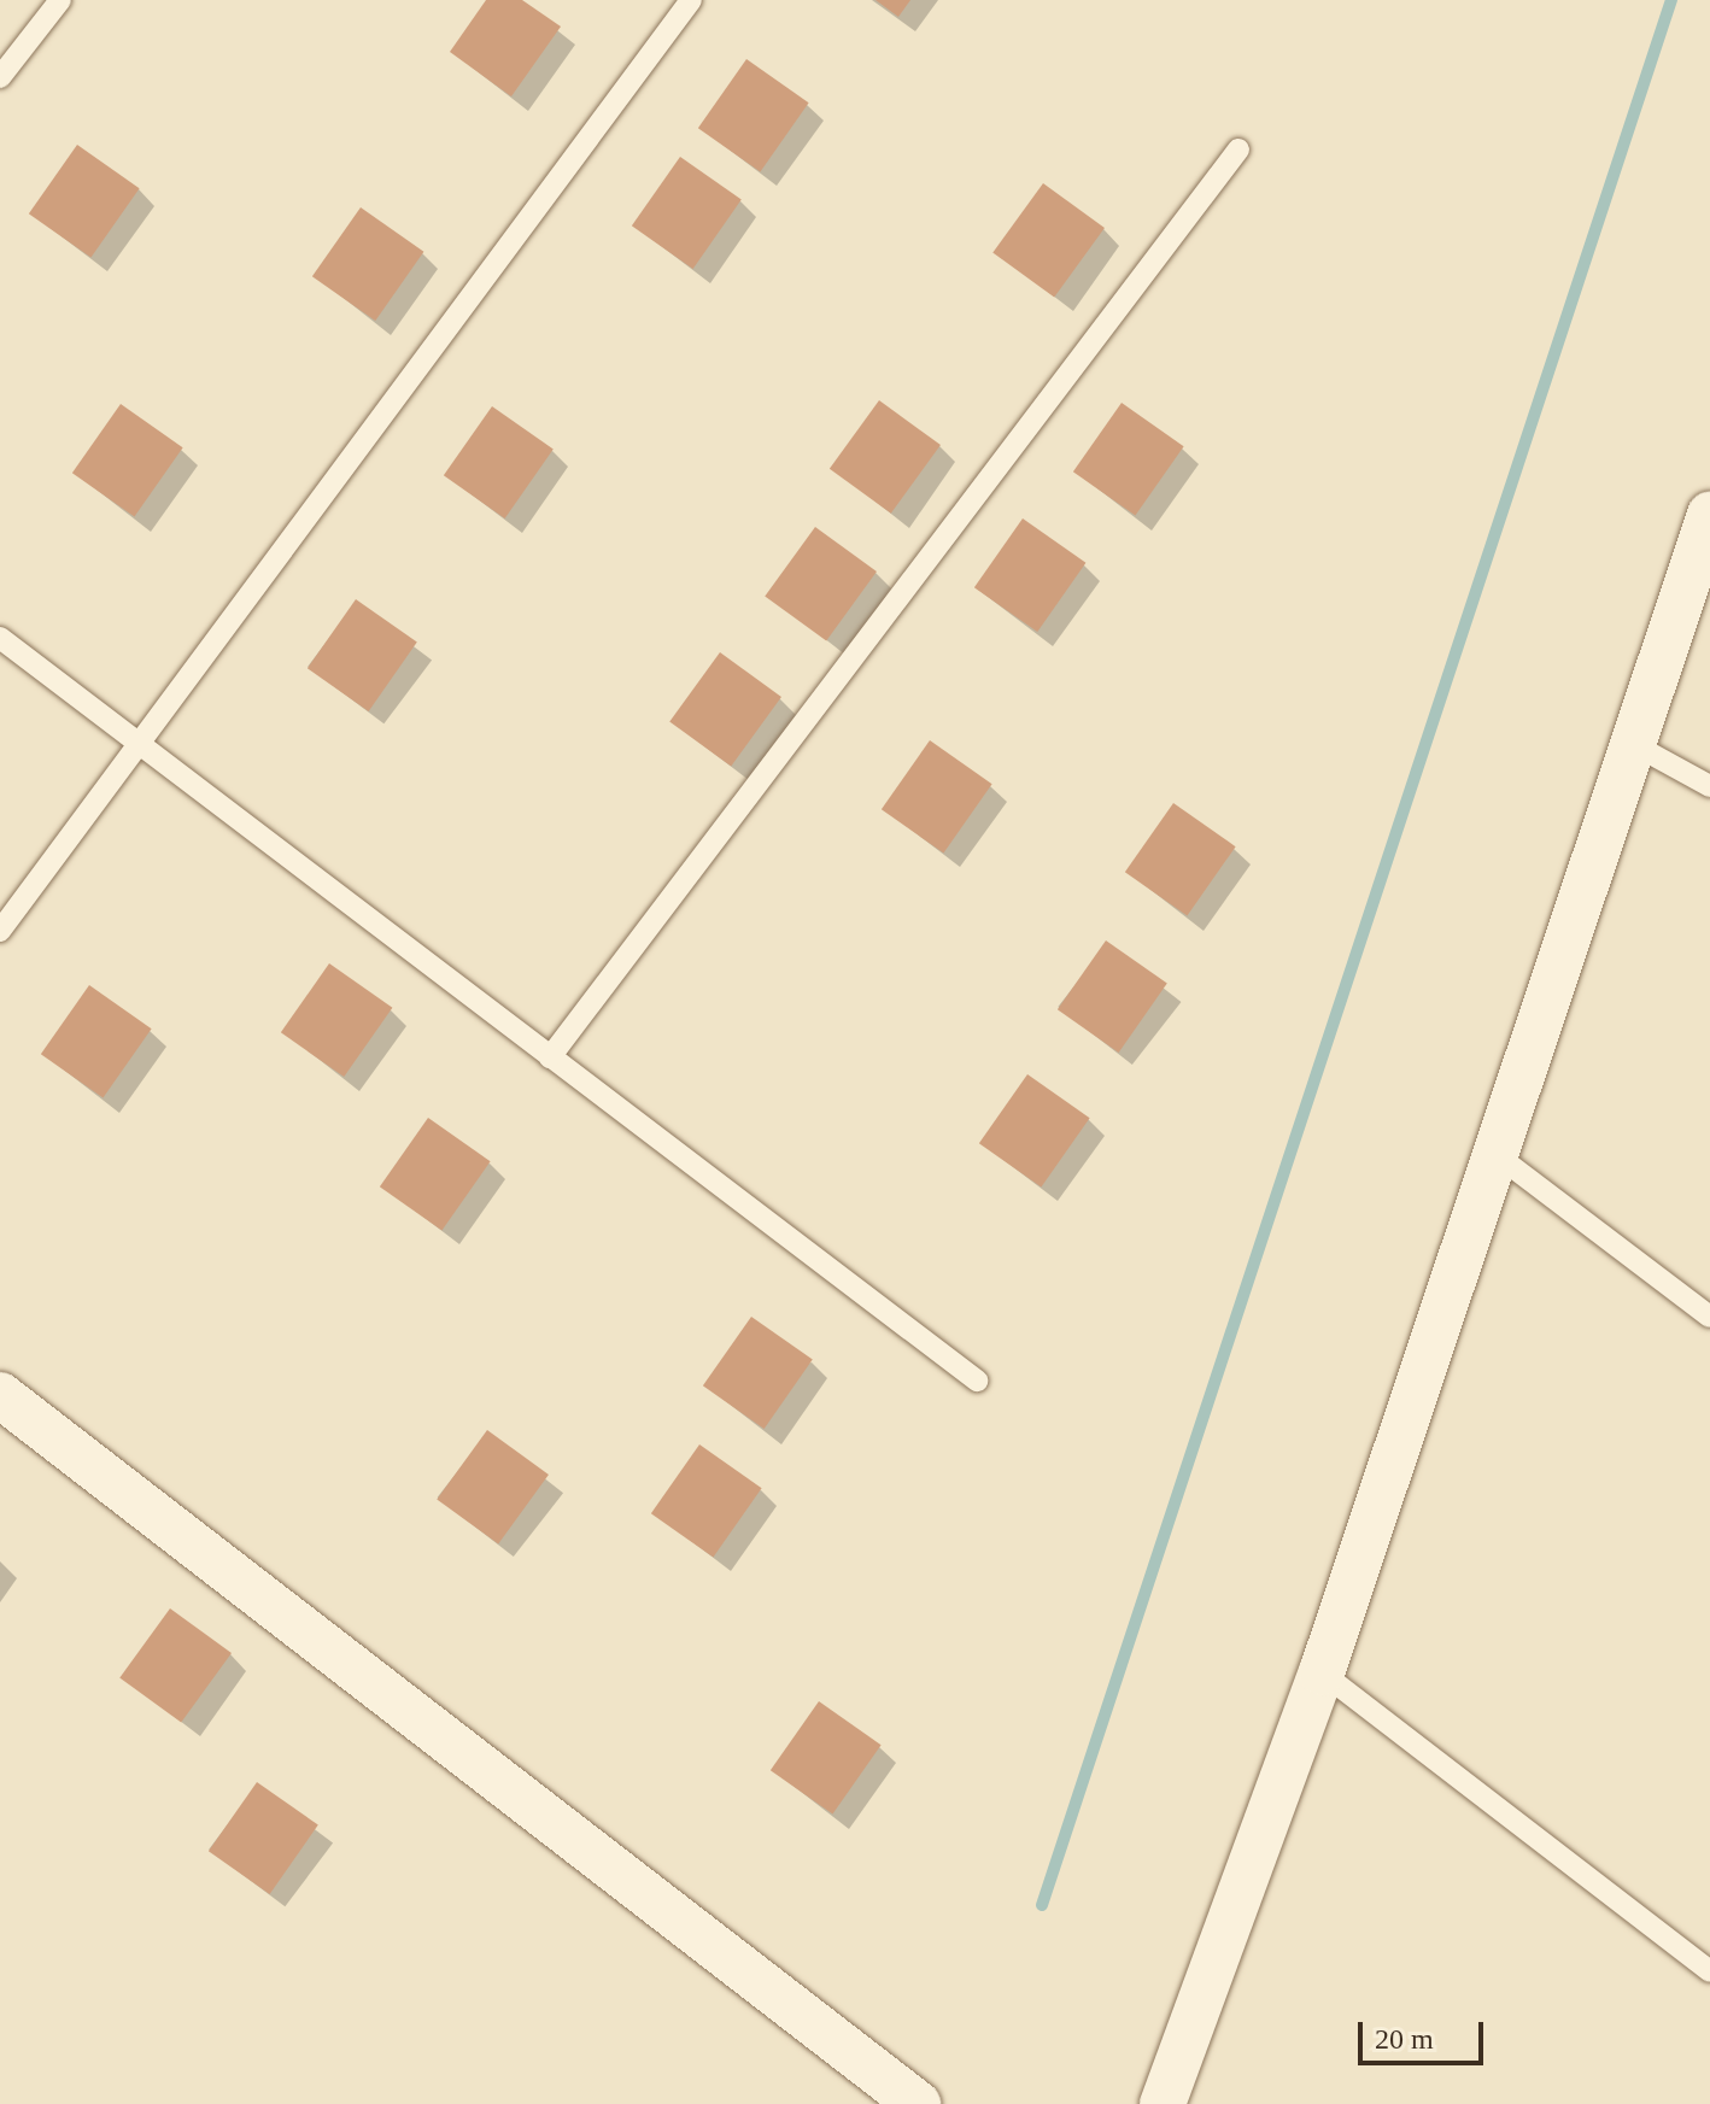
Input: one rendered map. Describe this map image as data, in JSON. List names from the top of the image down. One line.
{"scale_bar":"20 m"}
